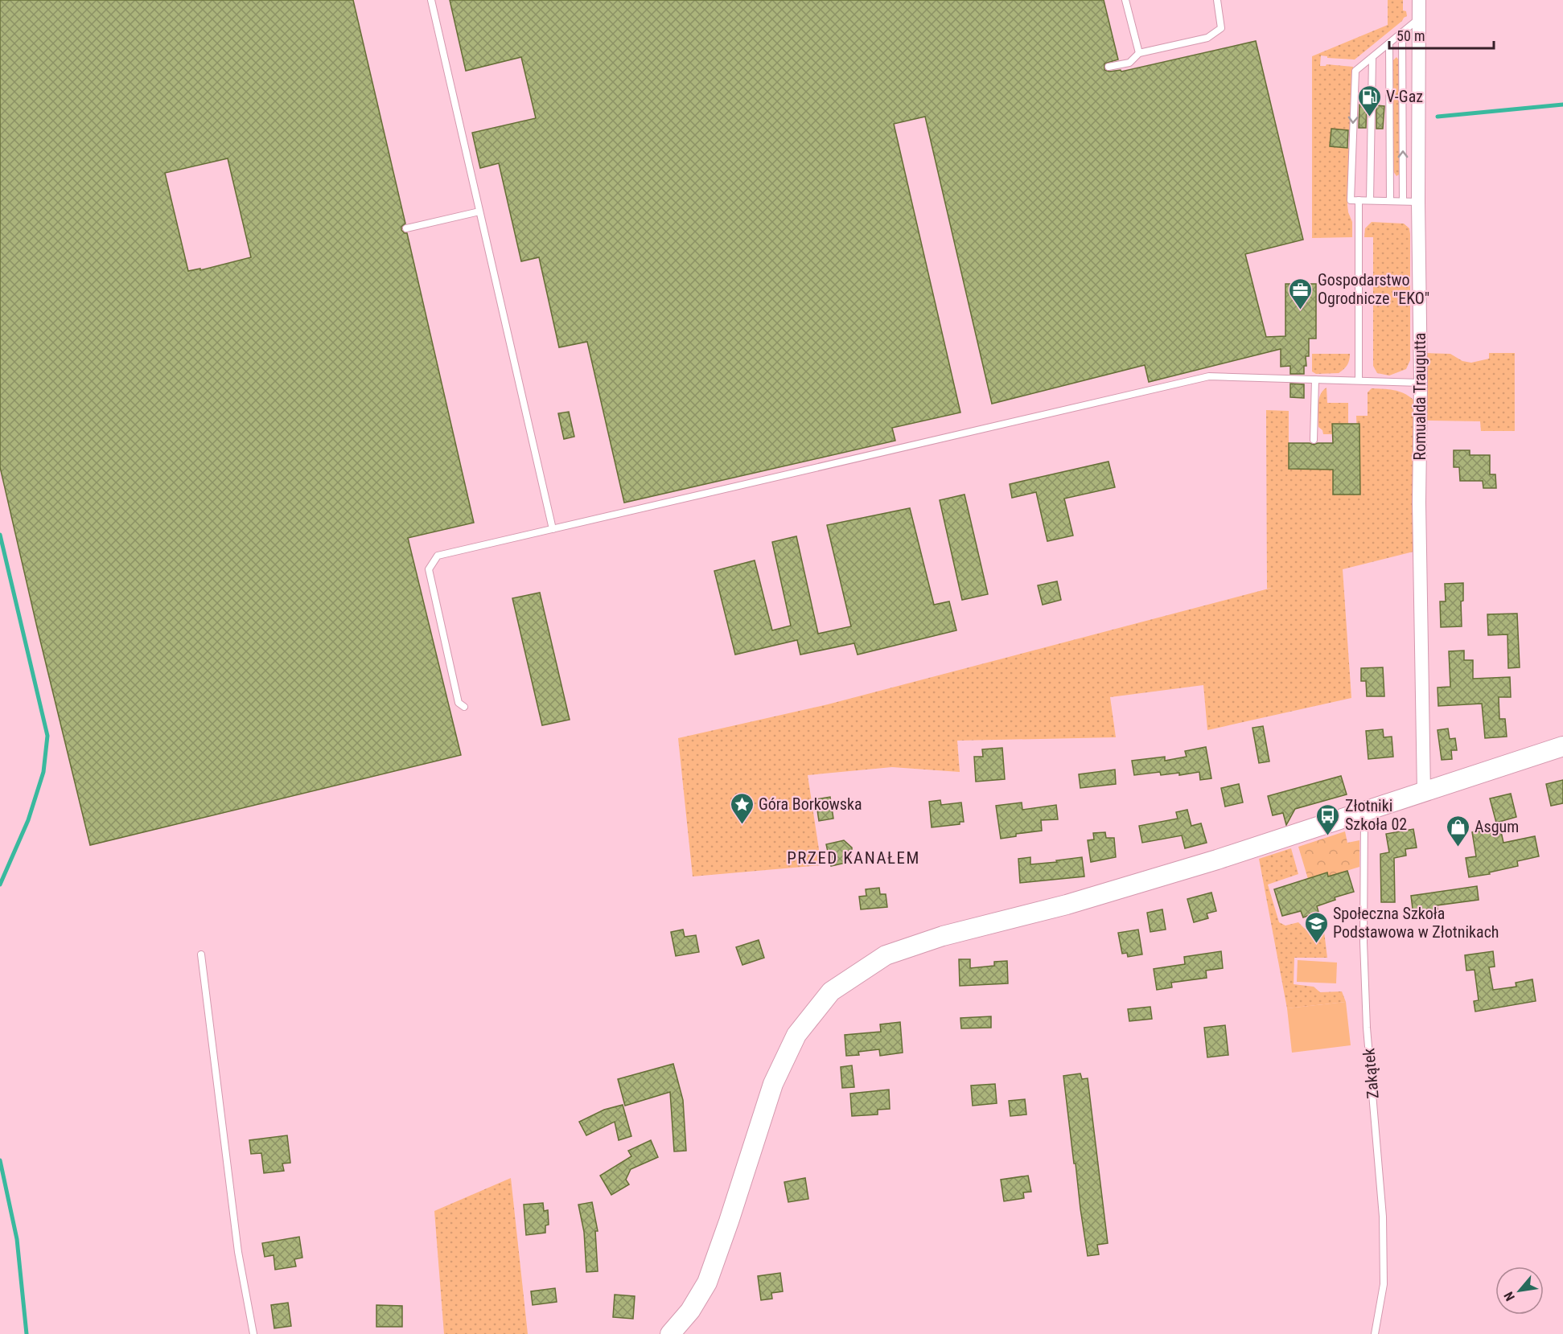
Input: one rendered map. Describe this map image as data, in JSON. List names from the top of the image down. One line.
{"streets":{"street":["Romualda Traugutta"],"lane":["Zakątek"]},"districts":["PRZED KANAŁEM"],"places":{"fuel station":["V-Gaz"],"office":["Gospodarstwo Ogrodnicze \"EKO\""],"place":["Góra Borkowska"],"bus stop":["Złotniki Szkoła 02"],"shop":["Asgum"],"school or university":["Społeczna Szkoła Podstawowa w Złotnikach"]},"scale_bar":"50 m","north":"bottom left"}
